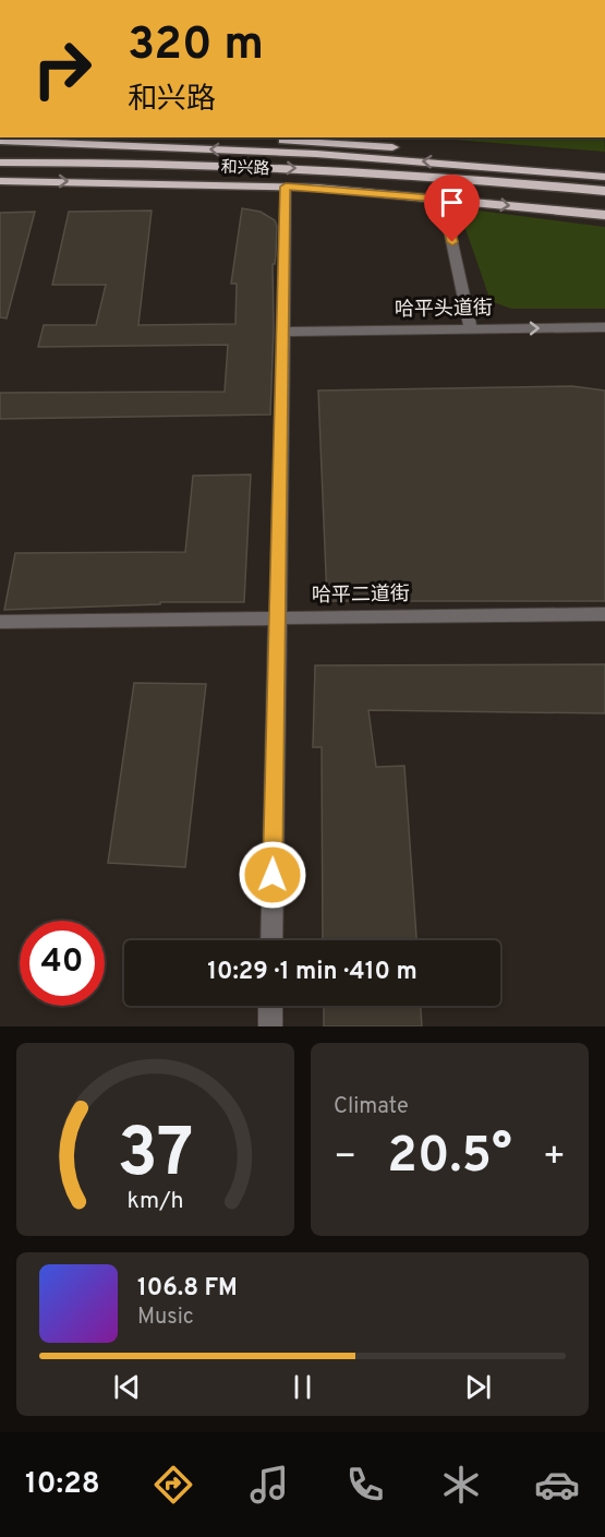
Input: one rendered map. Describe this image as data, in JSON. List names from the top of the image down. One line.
{"streets":{"highway":["和兴路"],"street":["哈平头道街","哈平二道街"]},"one_way":["哈平头道街"],"page":{"turn":["320 m","和兴路"],"limit":"40","trip":"10:29 · 1 min · 410 m","tile":"Climate","heat":["−","20.5°","+"],"song":["106.8 FM","Music"],"tabs":"10:28","gauge":["37","km/h"]}}
